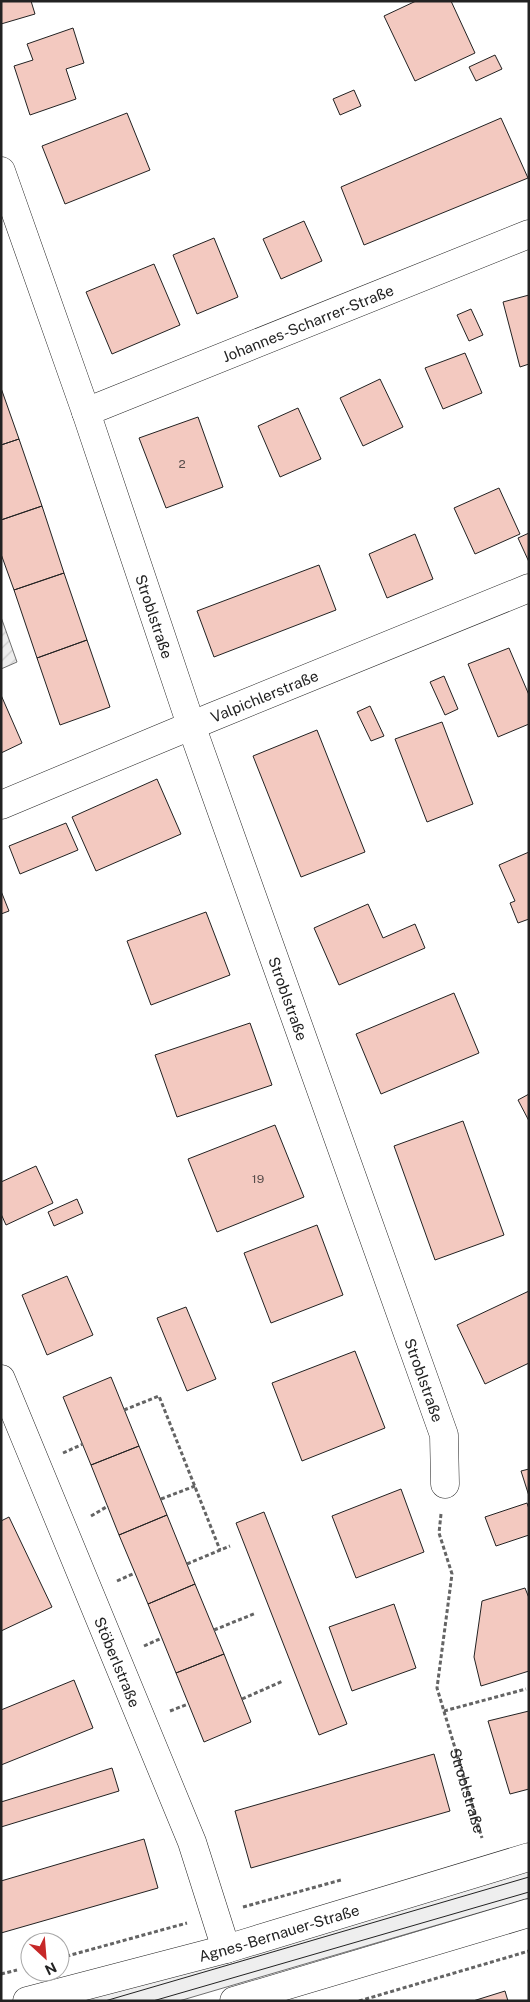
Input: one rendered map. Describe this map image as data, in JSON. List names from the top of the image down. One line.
{"streets":{"street":["Johannes-Scharrer-Straße","Stroblstraße","Valpichlerstraße","Stöberlstraße","Agnes-Bernauer-Straße"]},"crossings":[["Johannes-Scharrer-Straße","Stroblstraße"],["Stroblstraße","Valpichlerstraße"],["Stöberlstraße","Agnes-Bernauer-Straße"]],"house_numbers":["2","19"],"north":"bottom right"}
